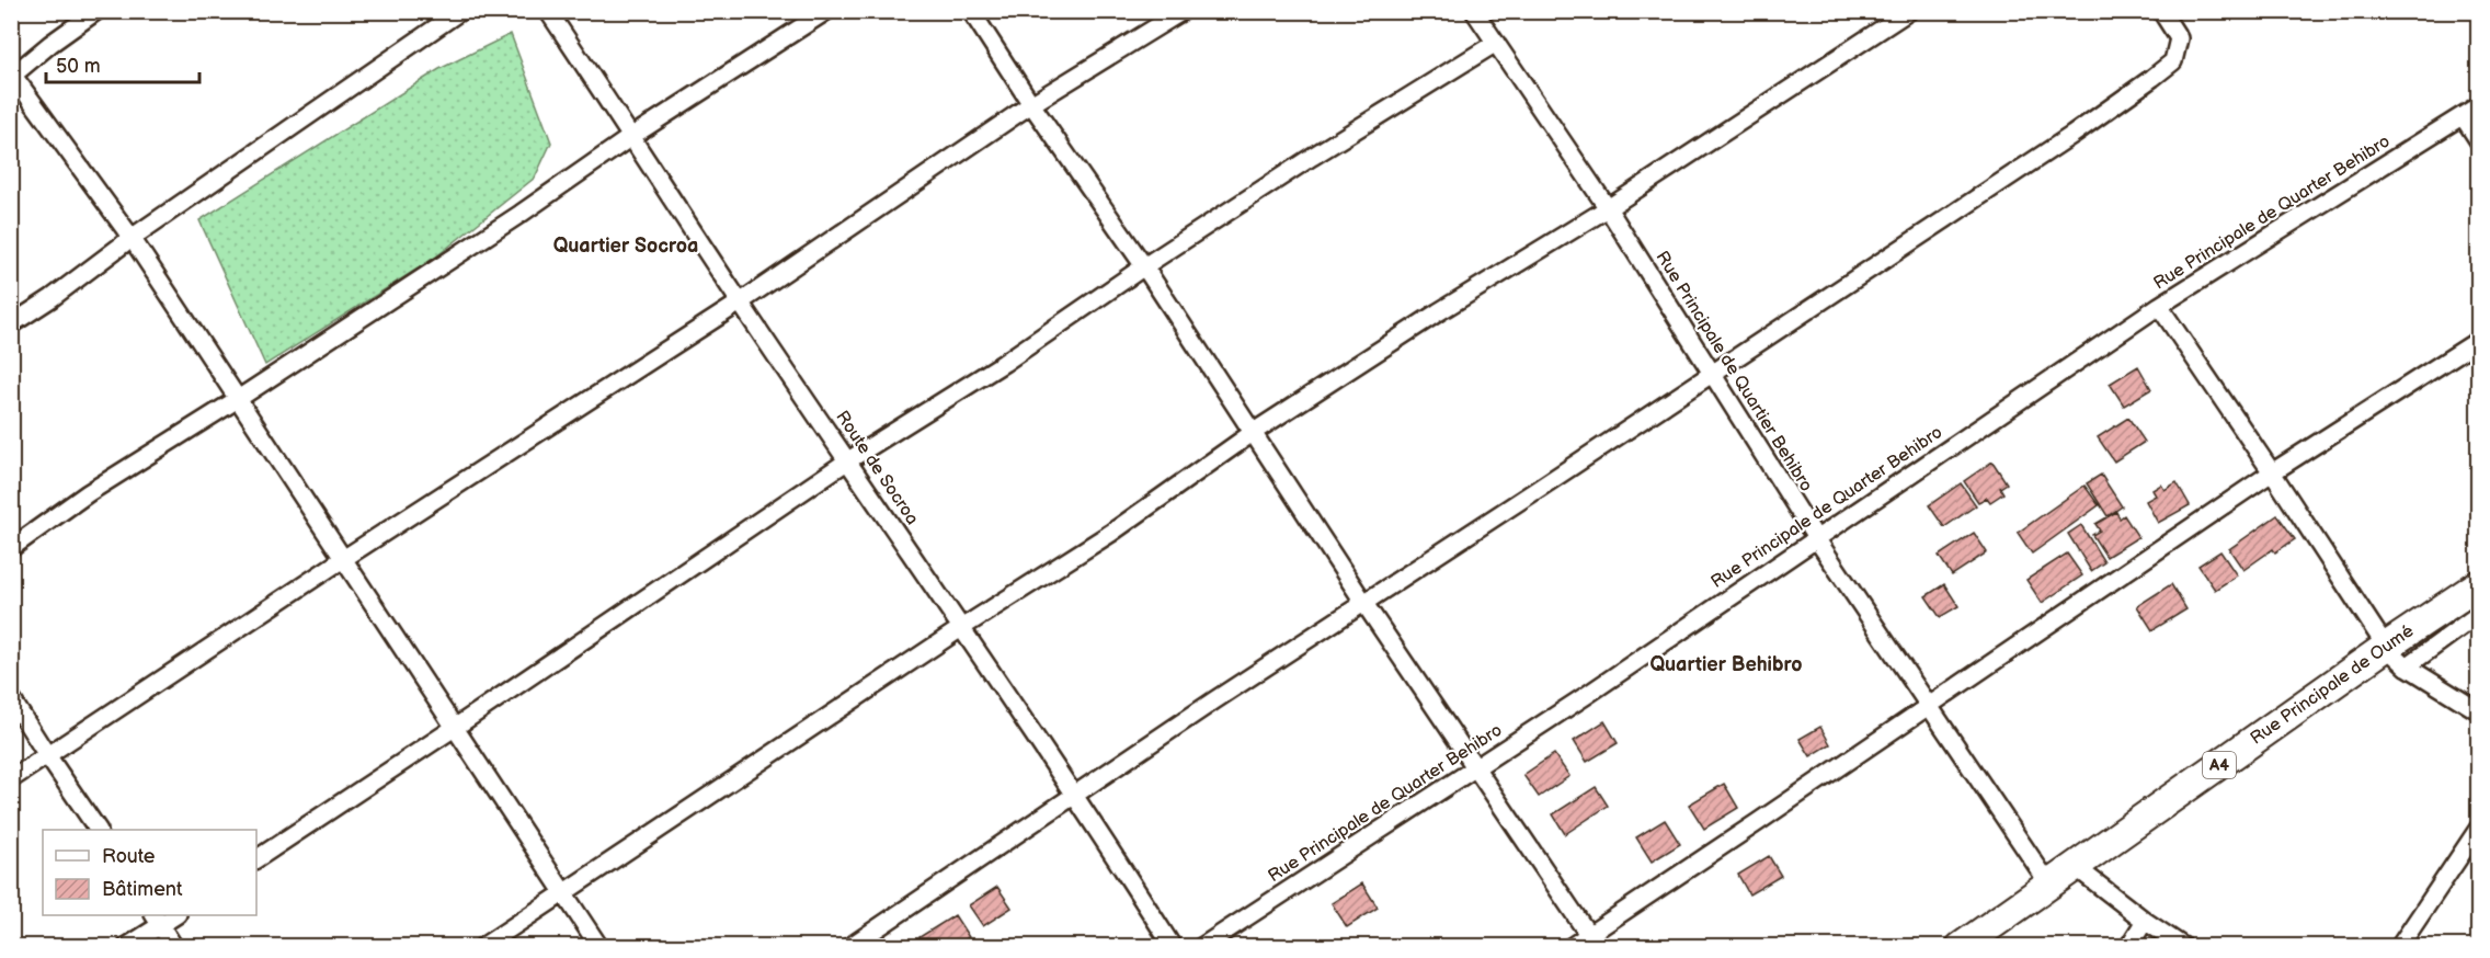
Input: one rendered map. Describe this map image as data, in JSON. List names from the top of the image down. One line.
{"streets":{"main road":["Rue Principale de Oumé","A4"],"street":["Rue Principale de Quarter Behibro","Rue Principale de Quartier Behibro","Route de Socroa"]},"crossings":[["Rue Principale de Quarter Behibro","Rue Principale de Quartier Behibro"],["Rue Principale de Quartier Behibro","Rue Principale de Oumé"]],"districts":["Quartier Socroa","Quartier Behibro"],"legend":["Route","Bâtiment"],"scale_bar":"50 m"}
